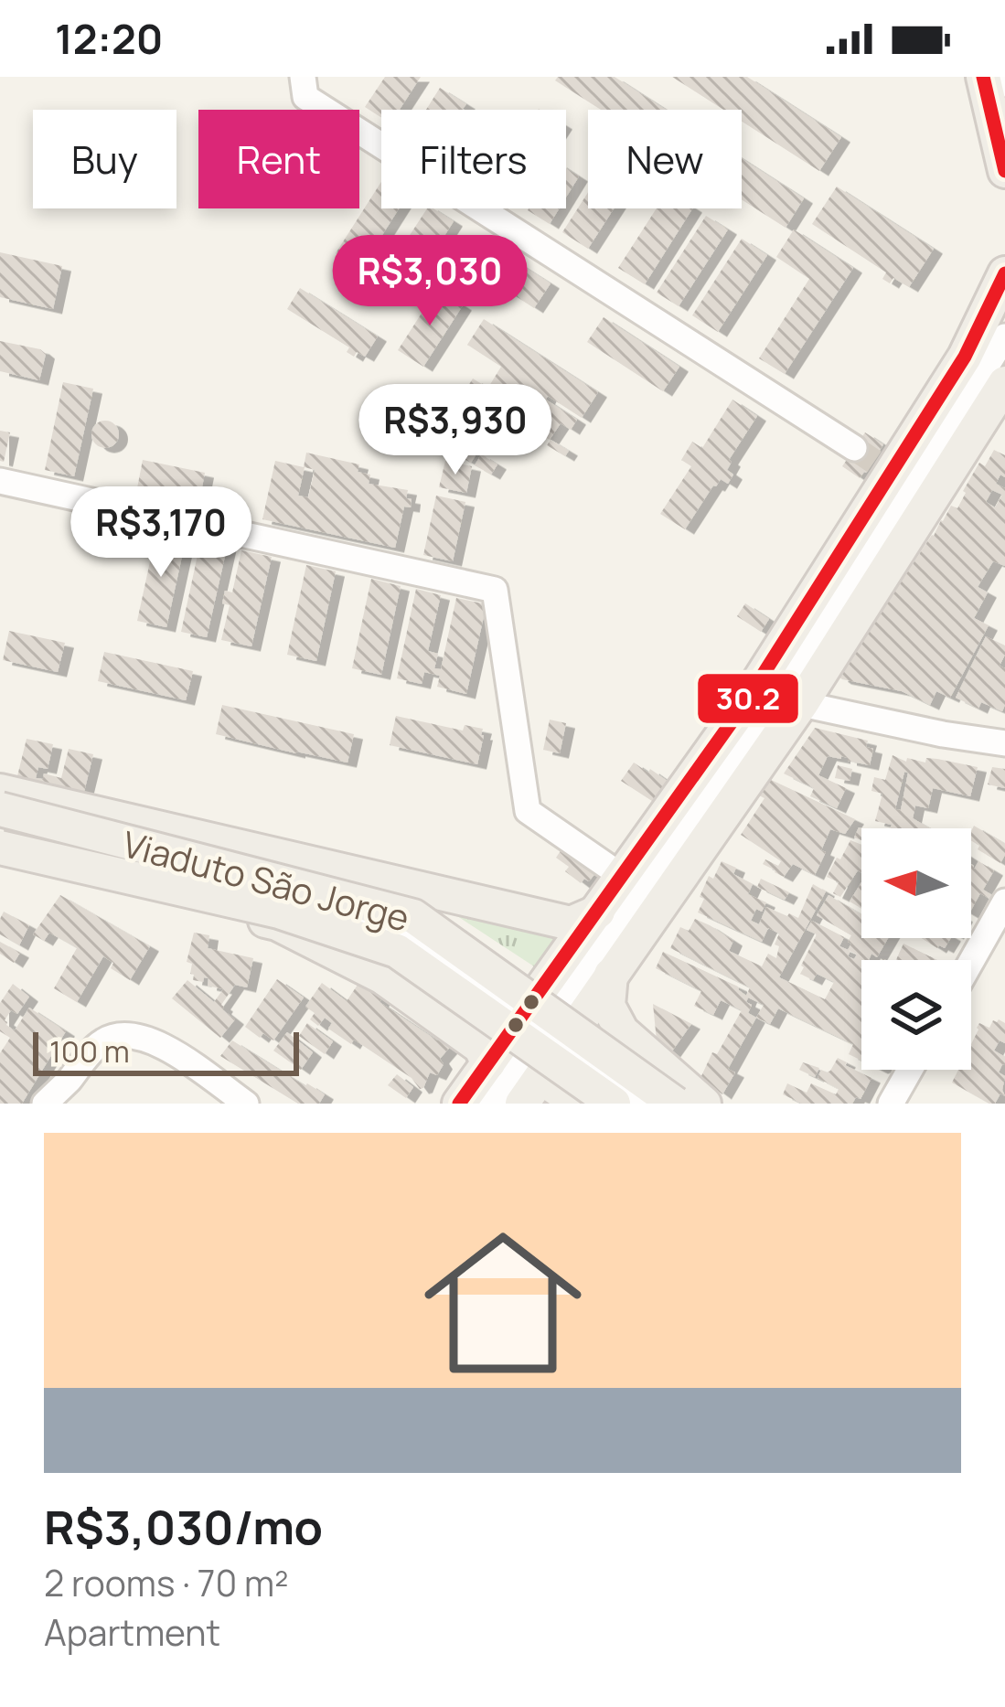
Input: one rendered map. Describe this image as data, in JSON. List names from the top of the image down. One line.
{"streets":{"main road":["Viaduto São Jorge"]},"lines":["transit line 30.2"],"scale_bar":"100 m","north":"left","page":{"status":"12:20","chip":["Buy","Rent","Filters","New"],"price":["R$3,030","R$3,930","R$3,170"],"scale":"100 m","list":[{"name":"R$3,030/mo","note":"2 rooms · 70 m² · Apartment"}]}}
